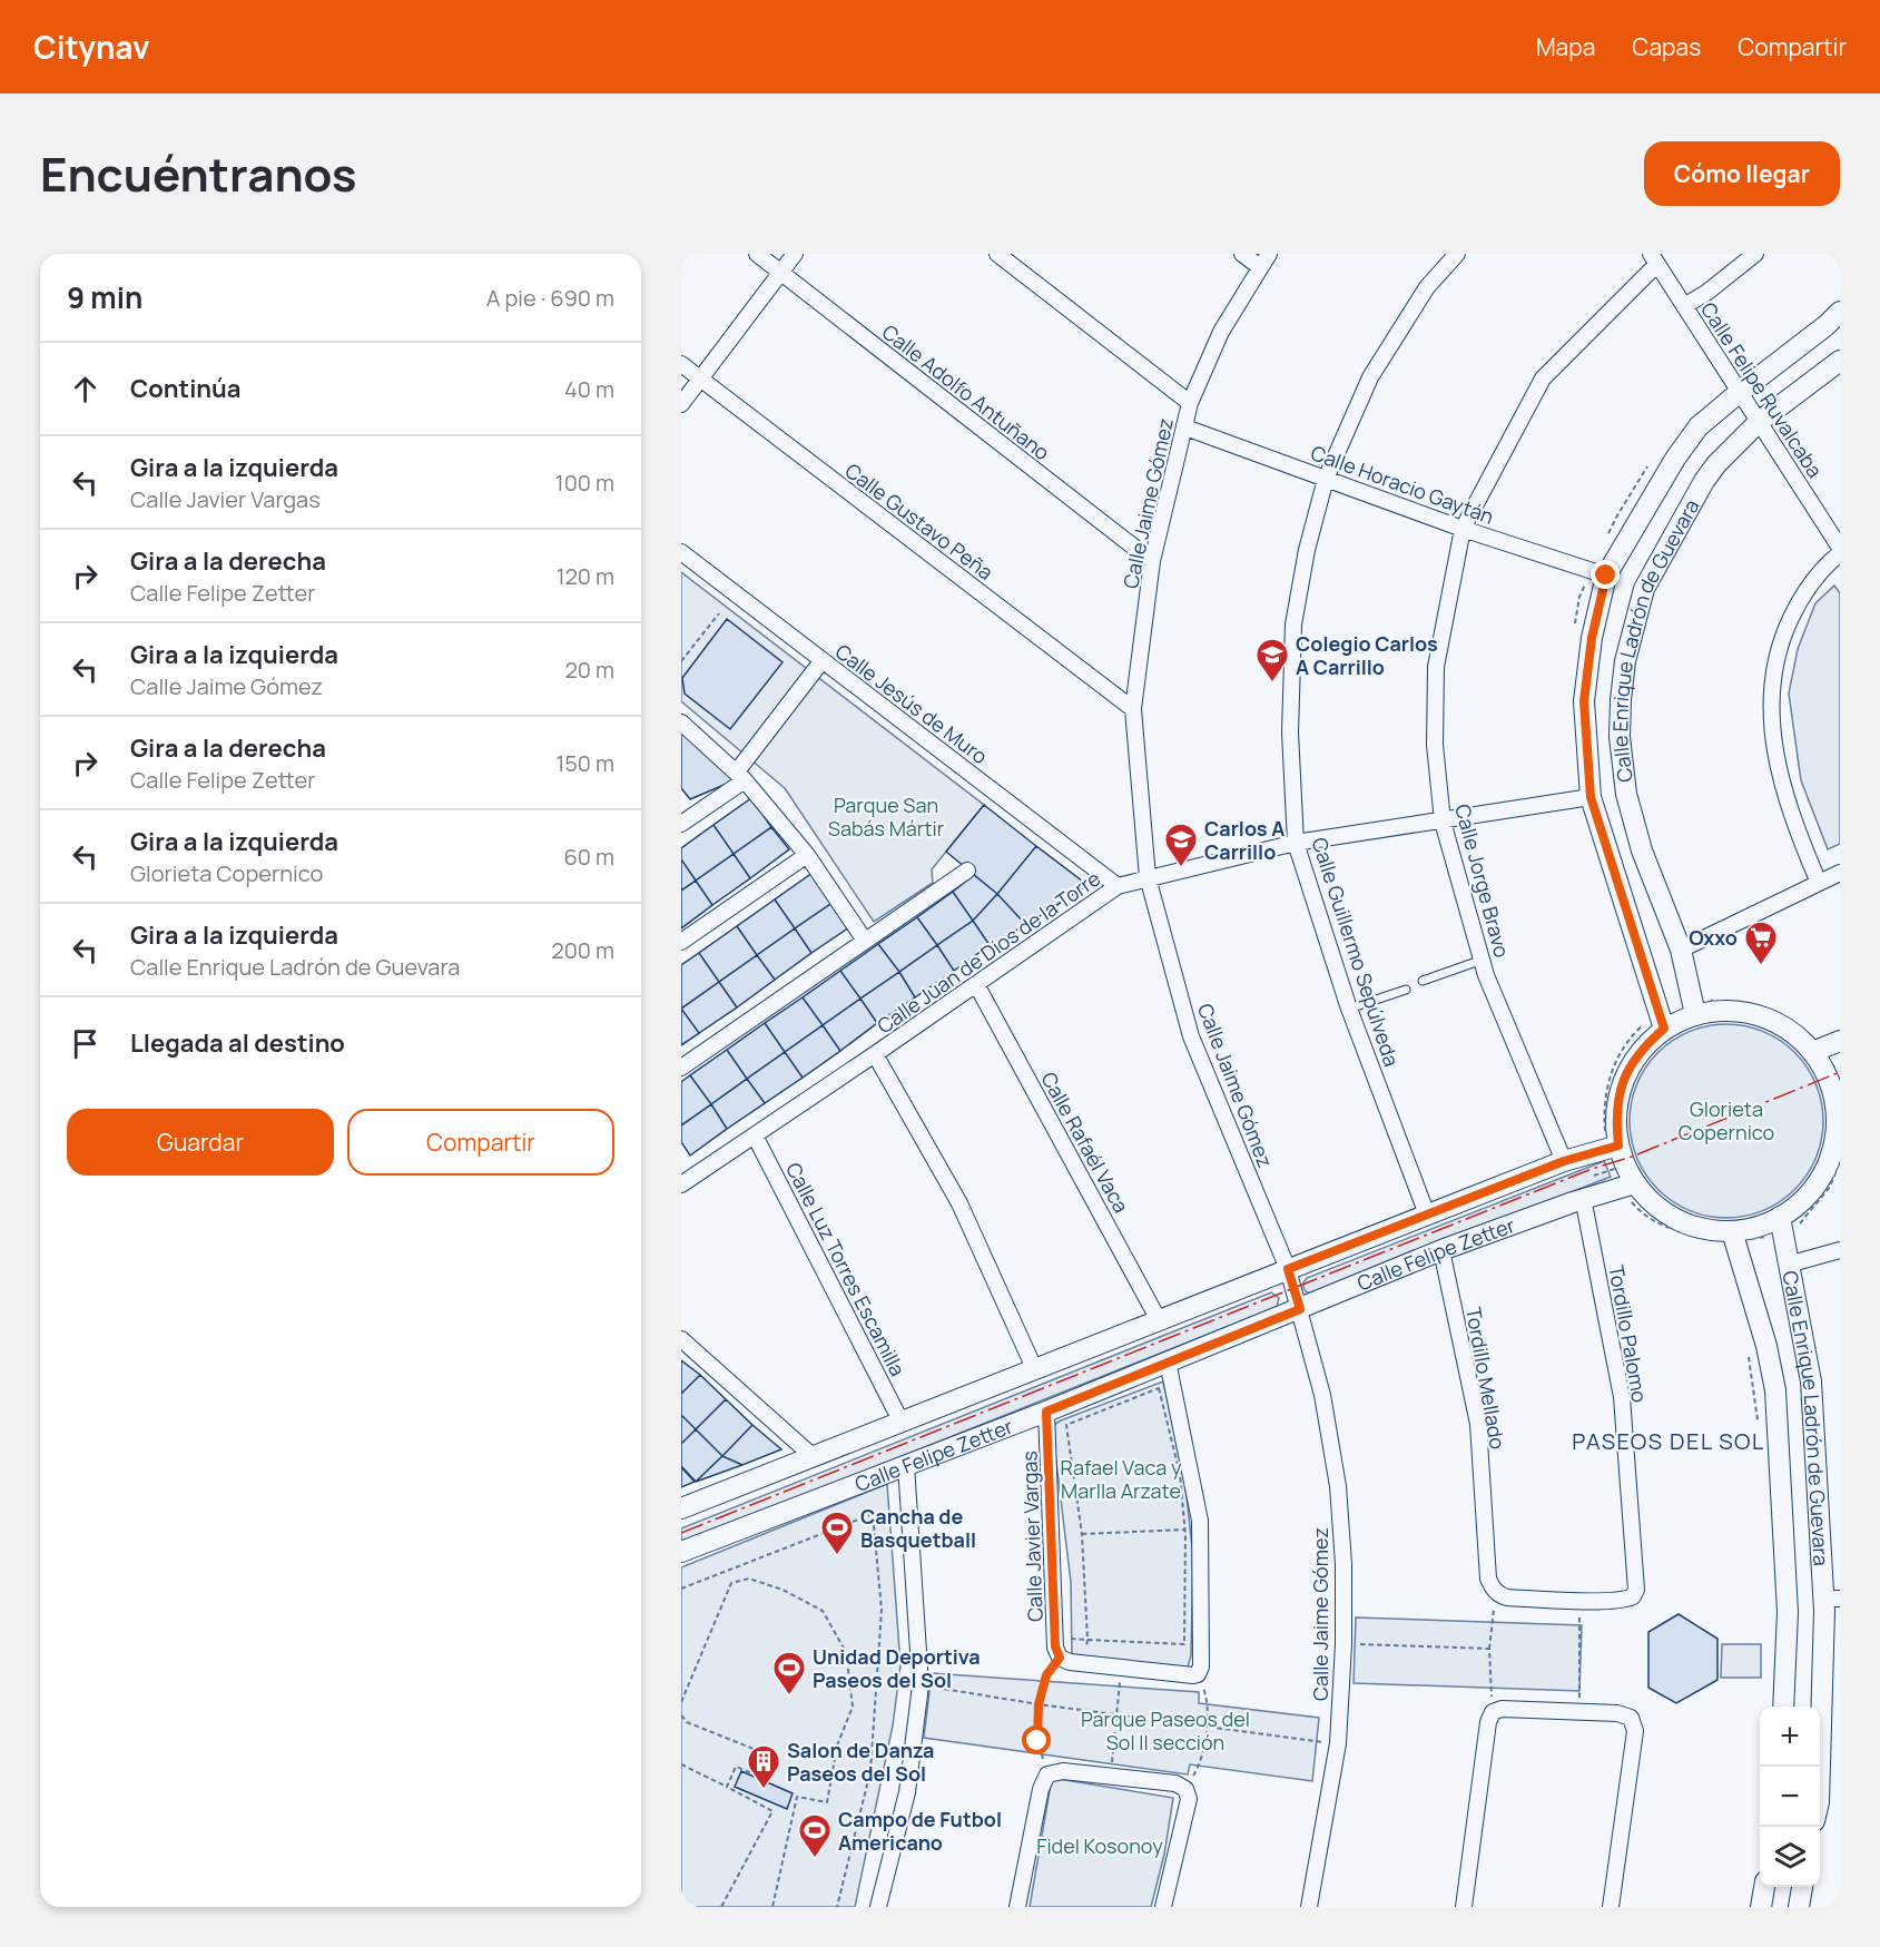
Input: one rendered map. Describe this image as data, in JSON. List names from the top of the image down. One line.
{"streets":{"main road":["Calle Enrique Ladrón de Guevara","Calle Felipe Zetter"],"street":["Calle Felipe Ruvalcaba","Calle Adolfo Antuñano","Calle Horacio Gaytán","Calle Jaime Gómez","Calle Gustavo Peña","Calle Jesús de Muro","Calle Jorge Bravo","Calle Juan de Dios de la Torre","Calle Guillermo Sepúlveda","Calle Rafaél Vaca","Calle Luz Torres Escamilla","Tordillo Palomo","Tordillo Mellado","Calle Javier Vargas"]},"crossings":[["Calle Felipe Ruvalcaba","Calle Enrique Ladrón de Guevara"],["Calle Felipe Ruvalcaba","Calle Jorge Bravo"],["Calle Adolfo Antuñano","Calle Jaime Gómez"],["Calle Horacio Gaytán","Calle Jaime Gómez"],["Calle Horacio Gaytán","Calle Enrique Ladrón de Guevara"],["Calle Horacio Gaytán","Calle Jorge Bravo"],["Calle Horacio Gaytán","Calle Guillermo Sepúlveda"],["Calle Jaime Gómez","Calle Gustavo Peña"],["Calle Jaime Gómez","Calle Juan de Dios de la Torre"],["Calle Jaime Gómez","Calle Felipe Zetter"],["Calle Enrique Ladrón de Guevara","Calle Juan de Dios de la Torre"],["Calle Enrique Ladrón de Guevara","Calle Felipe Zetter"],["Calle Jesús de Muro","Calle Juan de Dios de la Torre"],["Calle Jorge Bravo","Calle Juan de Dios de la Torre"],["Calle Jorge Bravo","Calle Felipe Zetter"],["Calle Juan de Dios de la Torre","Calle Guillermo Sepúlveda"],["Calle Juan de Dios de la Torre","Calle Rafaél Vaca"],["Calle Juan de Dios de la Torre","Calle Luz Torres Escamilla"],["Calle Guillermo Sepúlveda","Calle Felipe Zetter"],["Calle Rafaél Vaca","Calle Felipe Zetter"],["Calle Felipe Zetter","Calle Luz Torres Escamilla"],["Calle Felipe Zetter","Tordillo Palomo"],["Calle Felipe Zetter","Tordillo Mellado"],["Calle Felipe Zetter","Calle Javier Vargas"]],"districts":["PASEOS DEL SOL"],"parks":["Parque San Sabás Mártir","Glorieta Copernico","Rafael Vaca y Marlla Arzate","Parque Paseos del Sol II sección","Fidel Kosonoy"],"places":{"school or university":["Colegio Carlos A Carrillo","Carlos A Carrillo"],"supermarket":["Oxxo"],"sports":["Cancha de Basquetball","Unidad Deportiva Paseos del Sol","Campo de Futbol Americano"],"building":["Salon de Danza Paseos del Sol"]},"page":{"header":"Citynav","nav":["Mapa","Capas","Compartir"],"title":"Encuéntranos","buttons":["Cómo llegar",["Guardar","Compartir"]],"heading":["9 min","A pie · 690 m"],"list":[["Continúa","40 m"],["Gira a la izquierda","Calle Javier Vargas","100 m"],["Gira a la derecha","Calle Felipe Zetter","120 m"],["Gira a la izquierda","Calle Jaime Gómez","20 m"],["Gira a la derecha","Calle Felipe Zetter","150 m"],["Gira a la izquierda","Glorieta Copernico","60 m"],["Gira a la izquierda","Calle Enrique Ladrón de Guevara","200 m"],"Llegada al destino"],"map_buttons":["+","−"]}}
